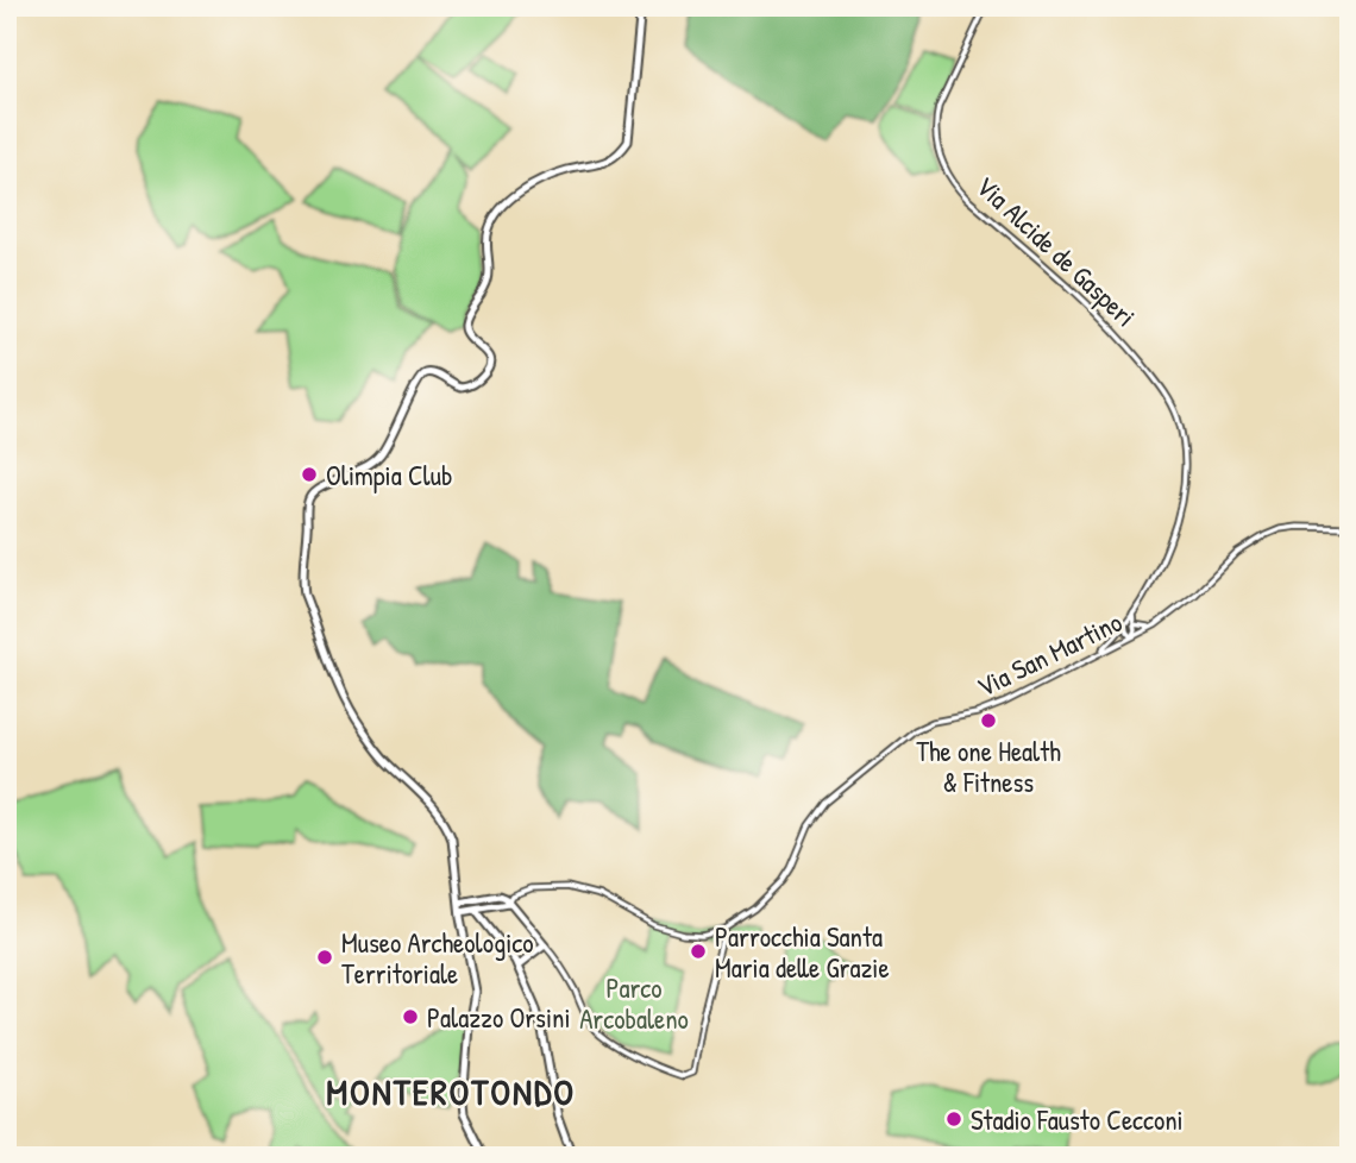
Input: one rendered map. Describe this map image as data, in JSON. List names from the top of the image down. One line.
{"streets":{"street":["Via Alcide de Gasperi","Via San Martino"]},"crossings":[["Via Alcide de Gasperi","Via San Martino"]],"districts":["MONTEROTONDO"],"parks":["Parco Arcobaleno"],"places":["Olimpia Club","The one Health & Fitness","Parrocchia Santa Maria delle Grazie","Museo Archeologico Territoriale","Palazzo Orsini","Stadio Fausto Cecconi"]}
